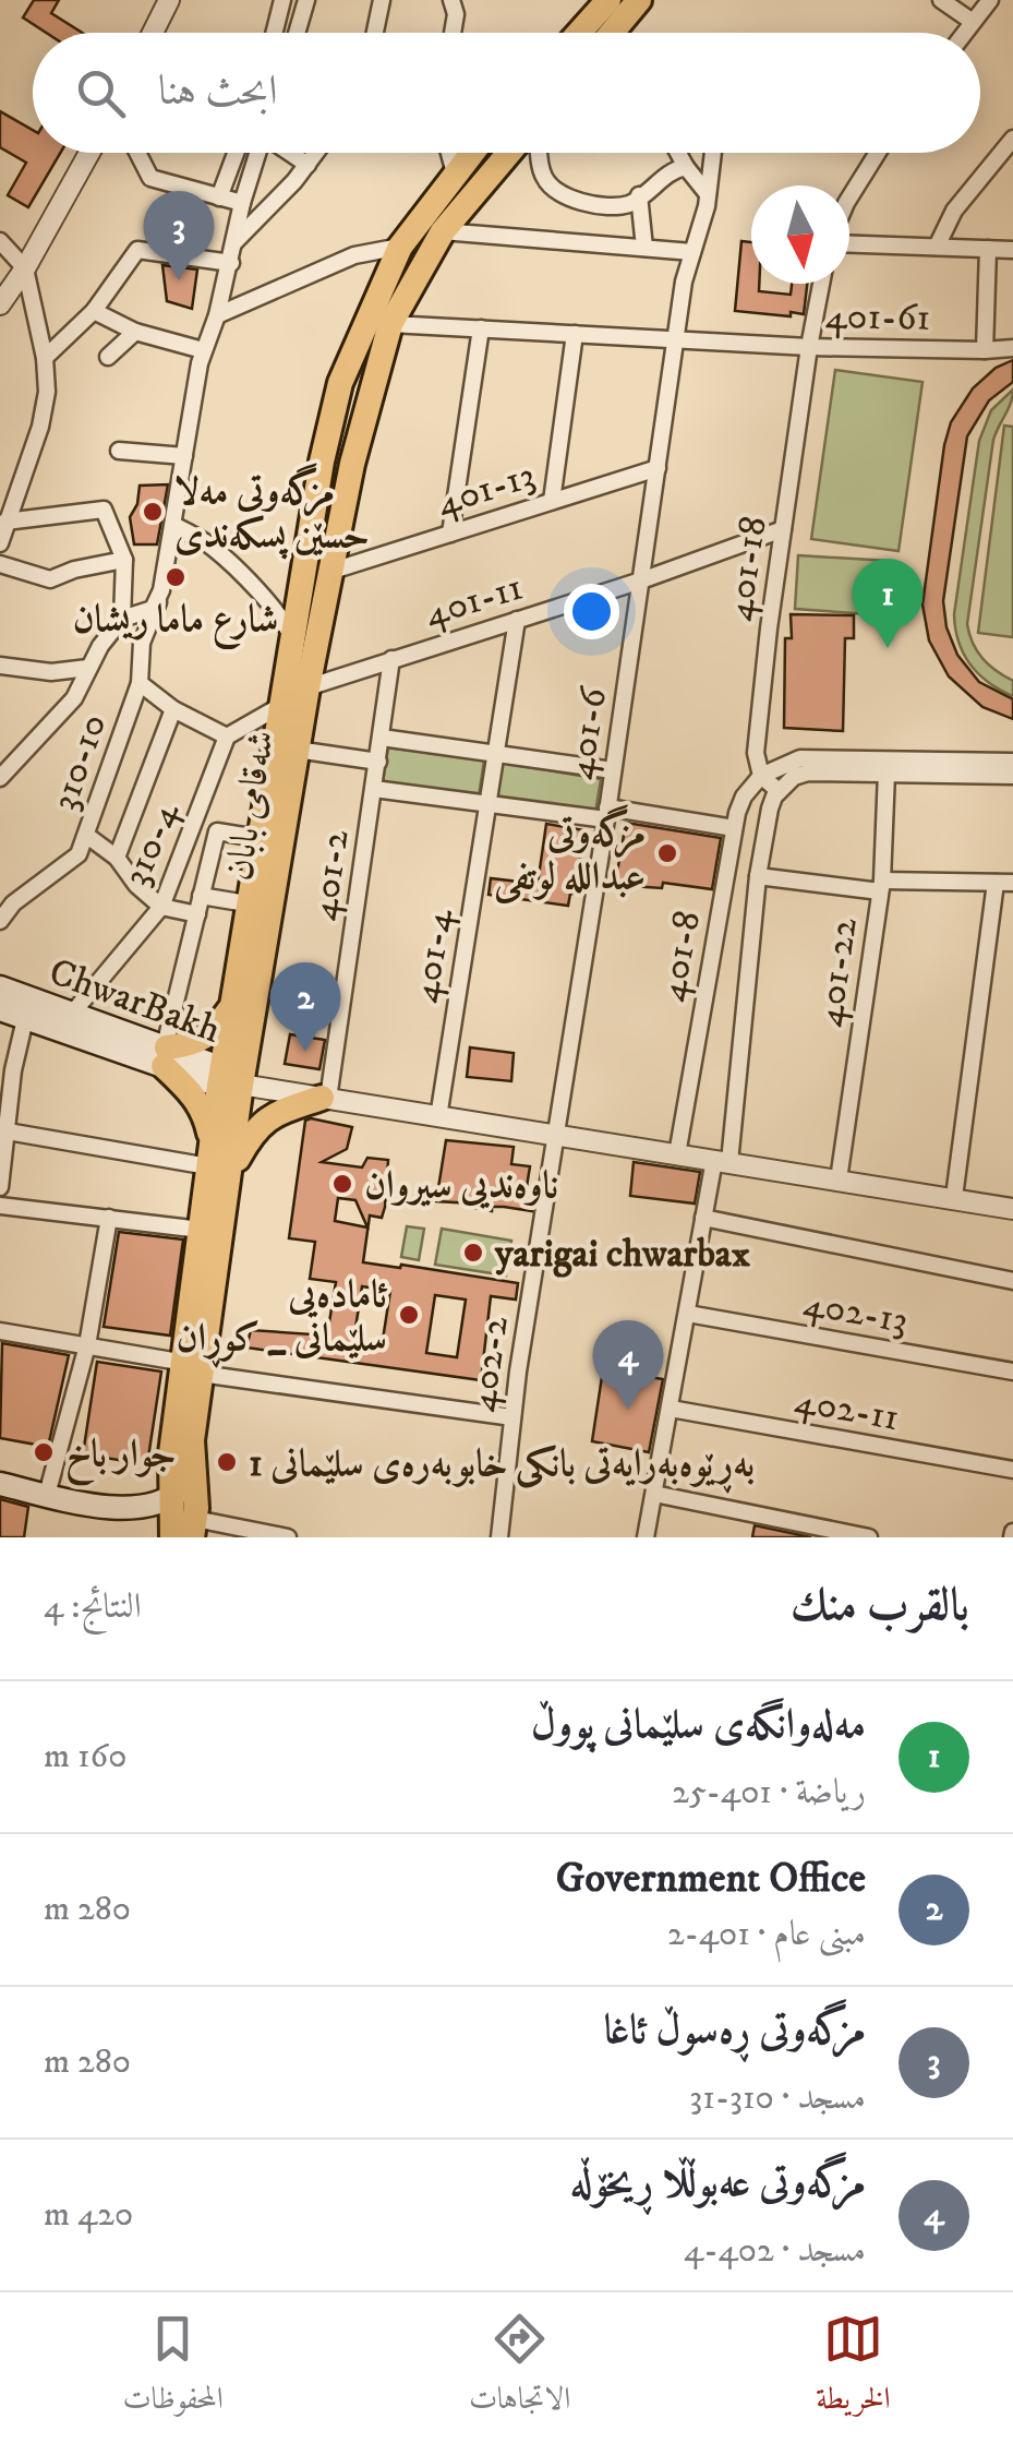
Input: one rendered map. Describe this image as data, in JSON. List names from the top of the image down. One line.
{"streets":{"main road":["شەقامی بابان","ChwarBakh"],"street":["401-61","401-13","401-18","401-11","401-6","310-10","310-4","401-2","401-4","401-8","401-22","402-13","402-2","402-11"]},"crossings":[["401-61","401-18"],["401-61","401-6"],["401-61","شەقامی بابان"],["401-13","401-6"],["401-13","شەقامی بابان"],["401-18","401-11"],["401-18","401-8"],["401-11","401-6"],["401-11","شەقامی بابان"],["401-11","401-2"],["401-11","401-4"],["401-6","402-2"],["شەقامی بابان","ChwarBakh"],["310-4","ChwarBakh"]],"places":["مزگەوتی مەلا حسێن پسکەندی","شارع ماما ريشان","مزگەوتی عبداللە لوتفی","ناوەندیی سیروان","yarigai chwarbax","ئامادەیی سلێمانی _ کوڕان","جوار باخ","بەڕێوەبەرایەتی بانکی خابوبەرەی سلێمانی 1"],"north":"bottom","page":{"search":"ابحث هنا","pins":["3","1","2","4"],"heading":["بالقرب منك","النتائج: 4"],"list":[{"mark":"1","name":"مەلەوانگەی سلێمانی پووڵ","note":"رياضة · 401-25","value":"160 m"},{"mark":"2","name":"Government Office","note":"مبنى عام · 401-2","value":"280 m"},{"mark":"3","name":"مزگەوتی ڕەسوڵ ئاغا","note":"مسجد · 310-31","value":"280 m"},{"mark":"4","name":"مزگەوتی عەبوڵڵا ڕیخۆڵە","note":"مسجد · 402-4","value":"420 m"}],"nav":["الخريطة","الاتجاهات","المحفوظات"]}}
